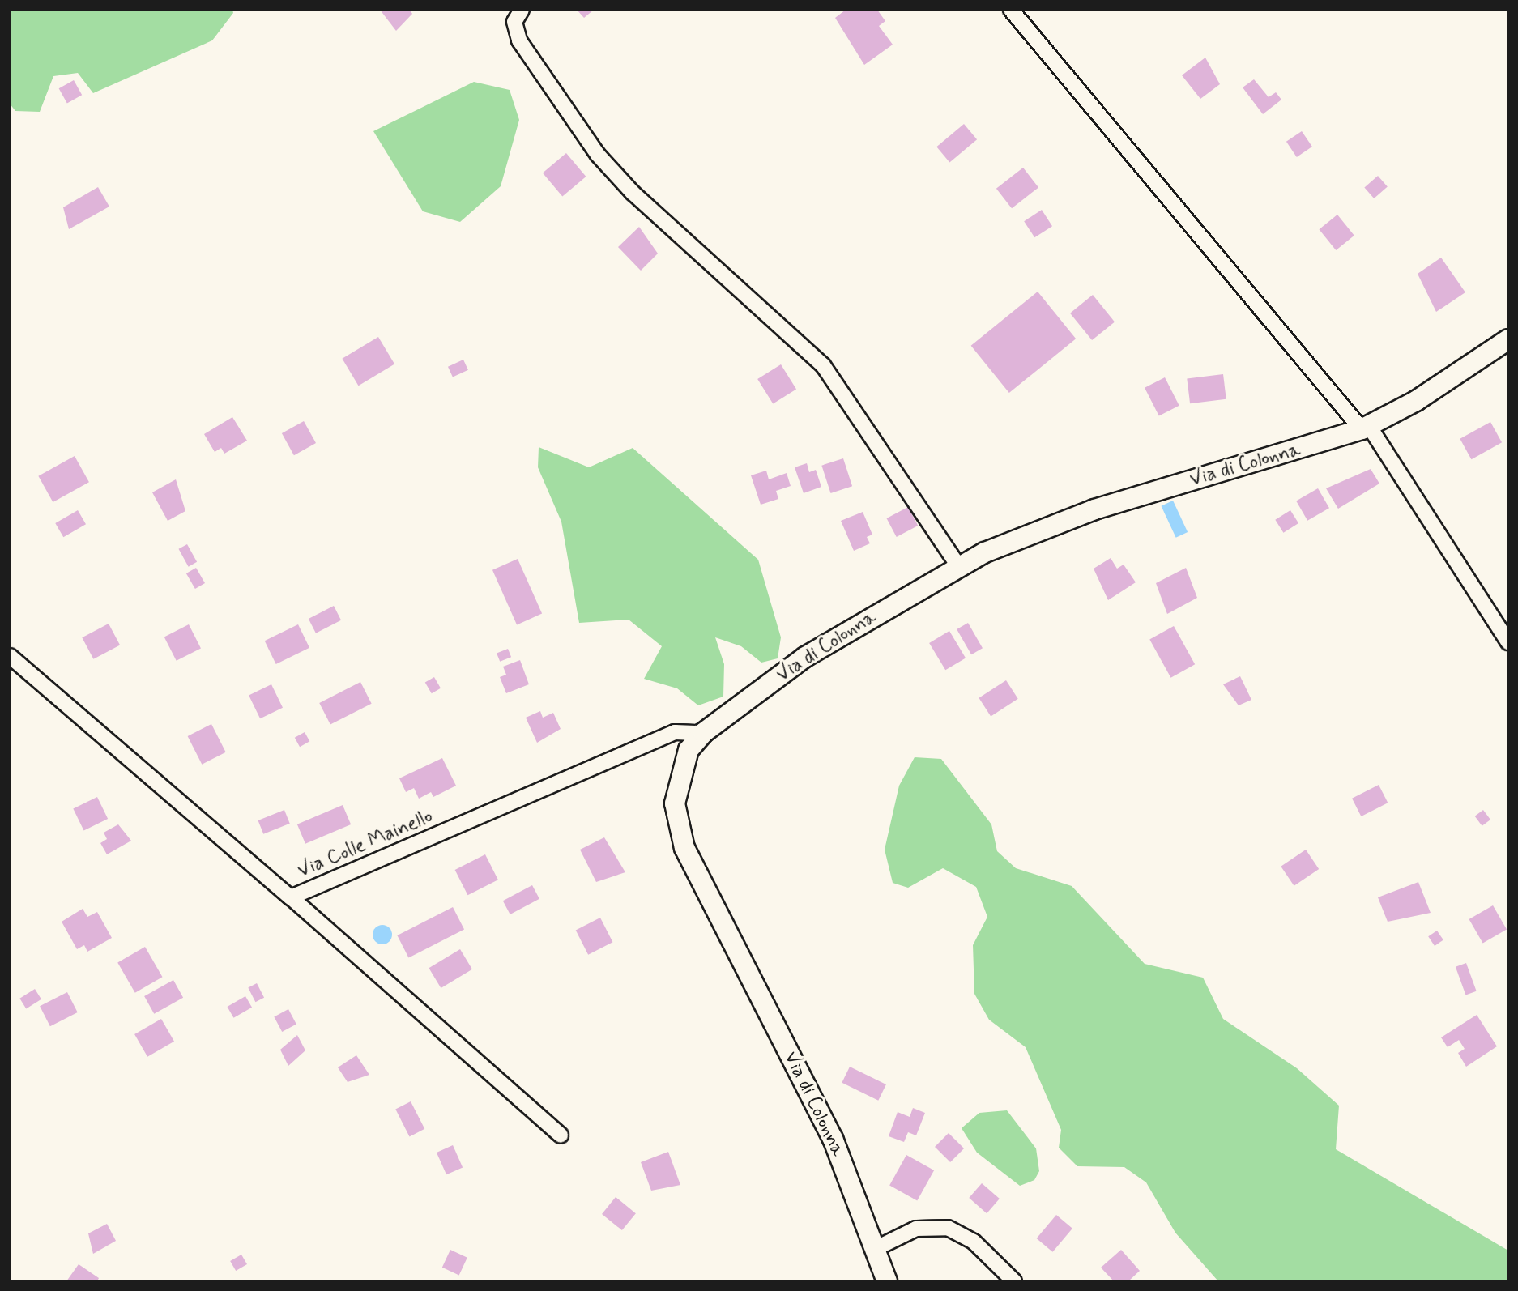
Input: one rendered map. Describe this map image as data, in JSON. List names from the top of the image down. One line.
{"streets":{"street":["Via di Colonna","Via Colle Mainello"]},"crossings":[["Via di Colonna","Via Colle Mainello"]]}
